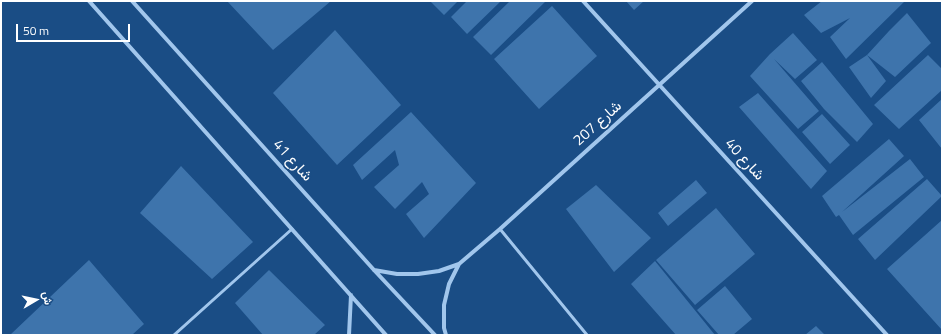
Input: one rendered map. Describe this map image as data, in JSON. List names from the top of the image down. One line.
{"streets":{"street":["شارع 207","شارع 40","شارع 41"]},"crossings":[["شارع 207","شارع 40"],["شارع 207","شارع 41"]],"scale_bar":"50 m","north":"right"}
